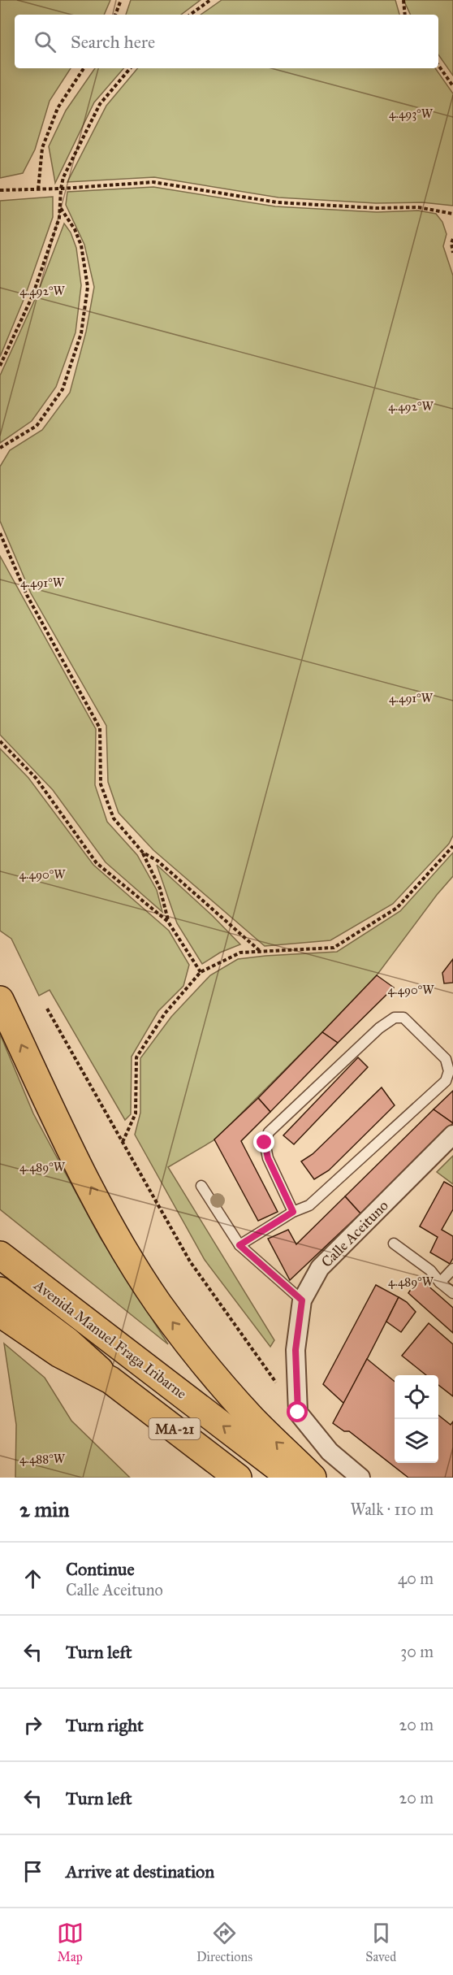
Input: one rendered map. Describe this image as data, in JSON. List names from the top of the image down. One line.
{"streets":{"main road":["Avenida Manuel Fraga Iribarne","MA-21"],"street":["Calle Aceituno"]},"page":{"search":"Search here","heading":["2 min","Walk · 110 m"],"list":[["Continue","Calle Aceituno","40 m"],["Turn left","30 m"],["Turn right","20 m"],["Turn left","20 m"],"Arrive at destination"],"nav":["Map","Directions","Saved"]},"coordinates":["4.493°W","4.492°W","4.491°W","4.490°W","4.489°W","4.488°W"]}
